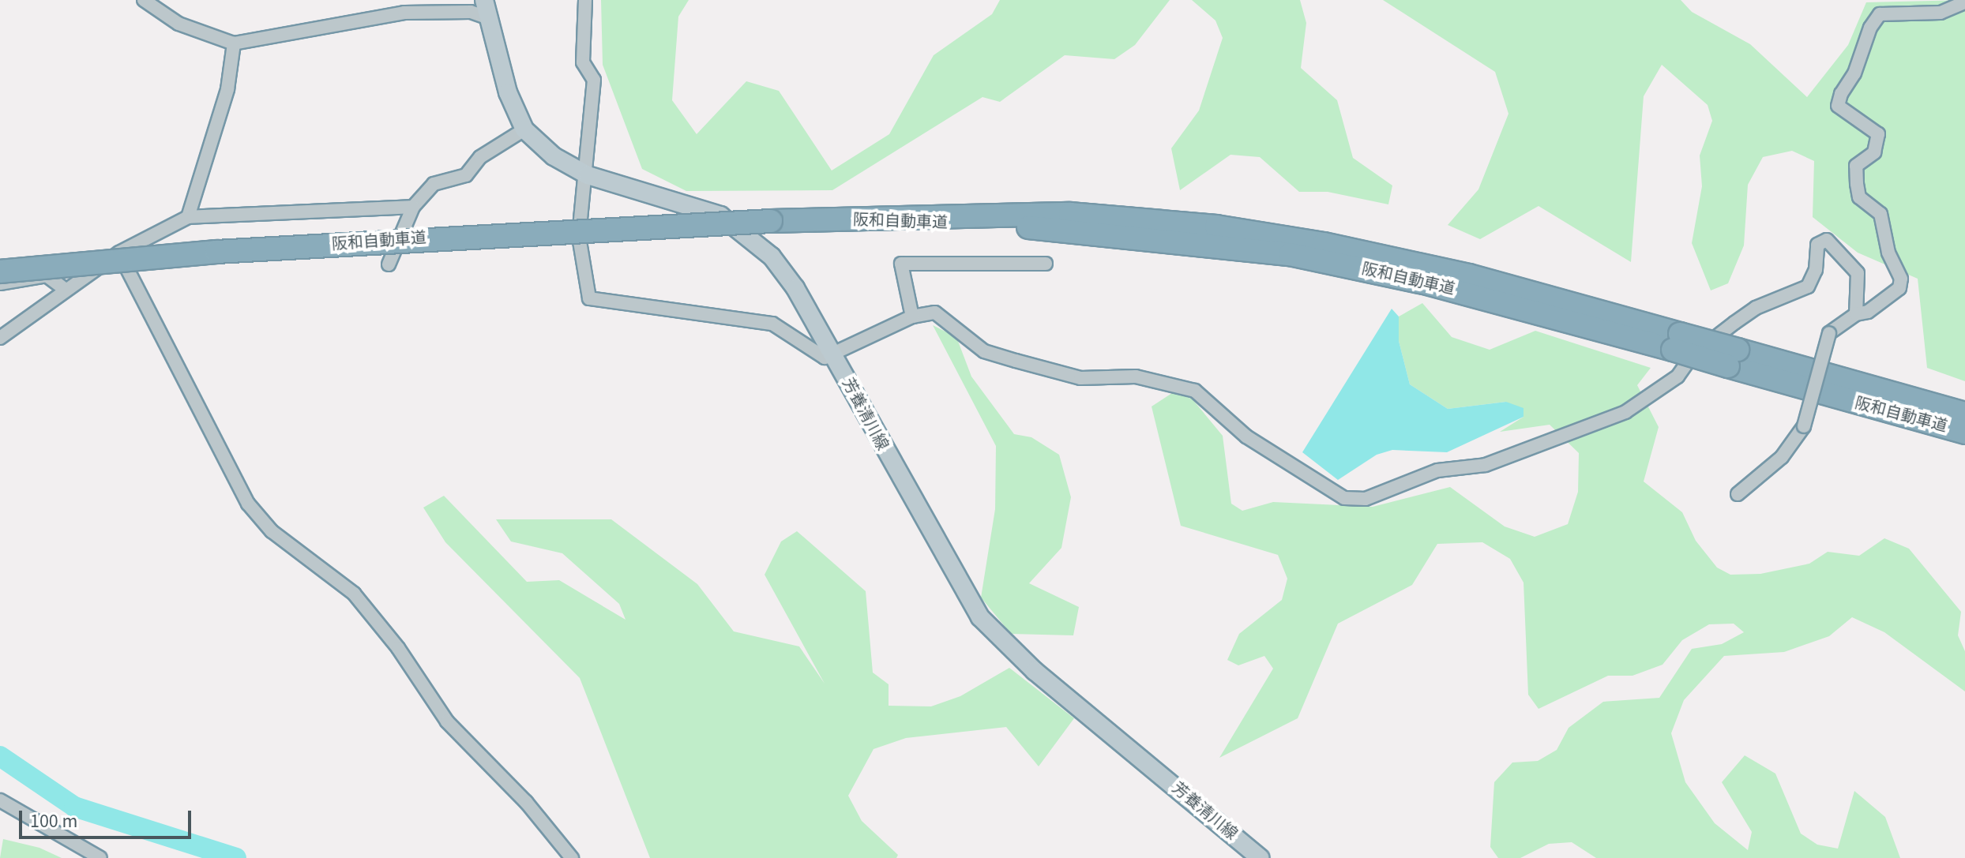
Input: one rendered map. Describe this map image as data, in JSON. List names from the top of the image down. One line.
{"streets":{"highway":["阪和自動車道"],"main road":["芳養清川線"]},"scale_bar":"100 m"}
